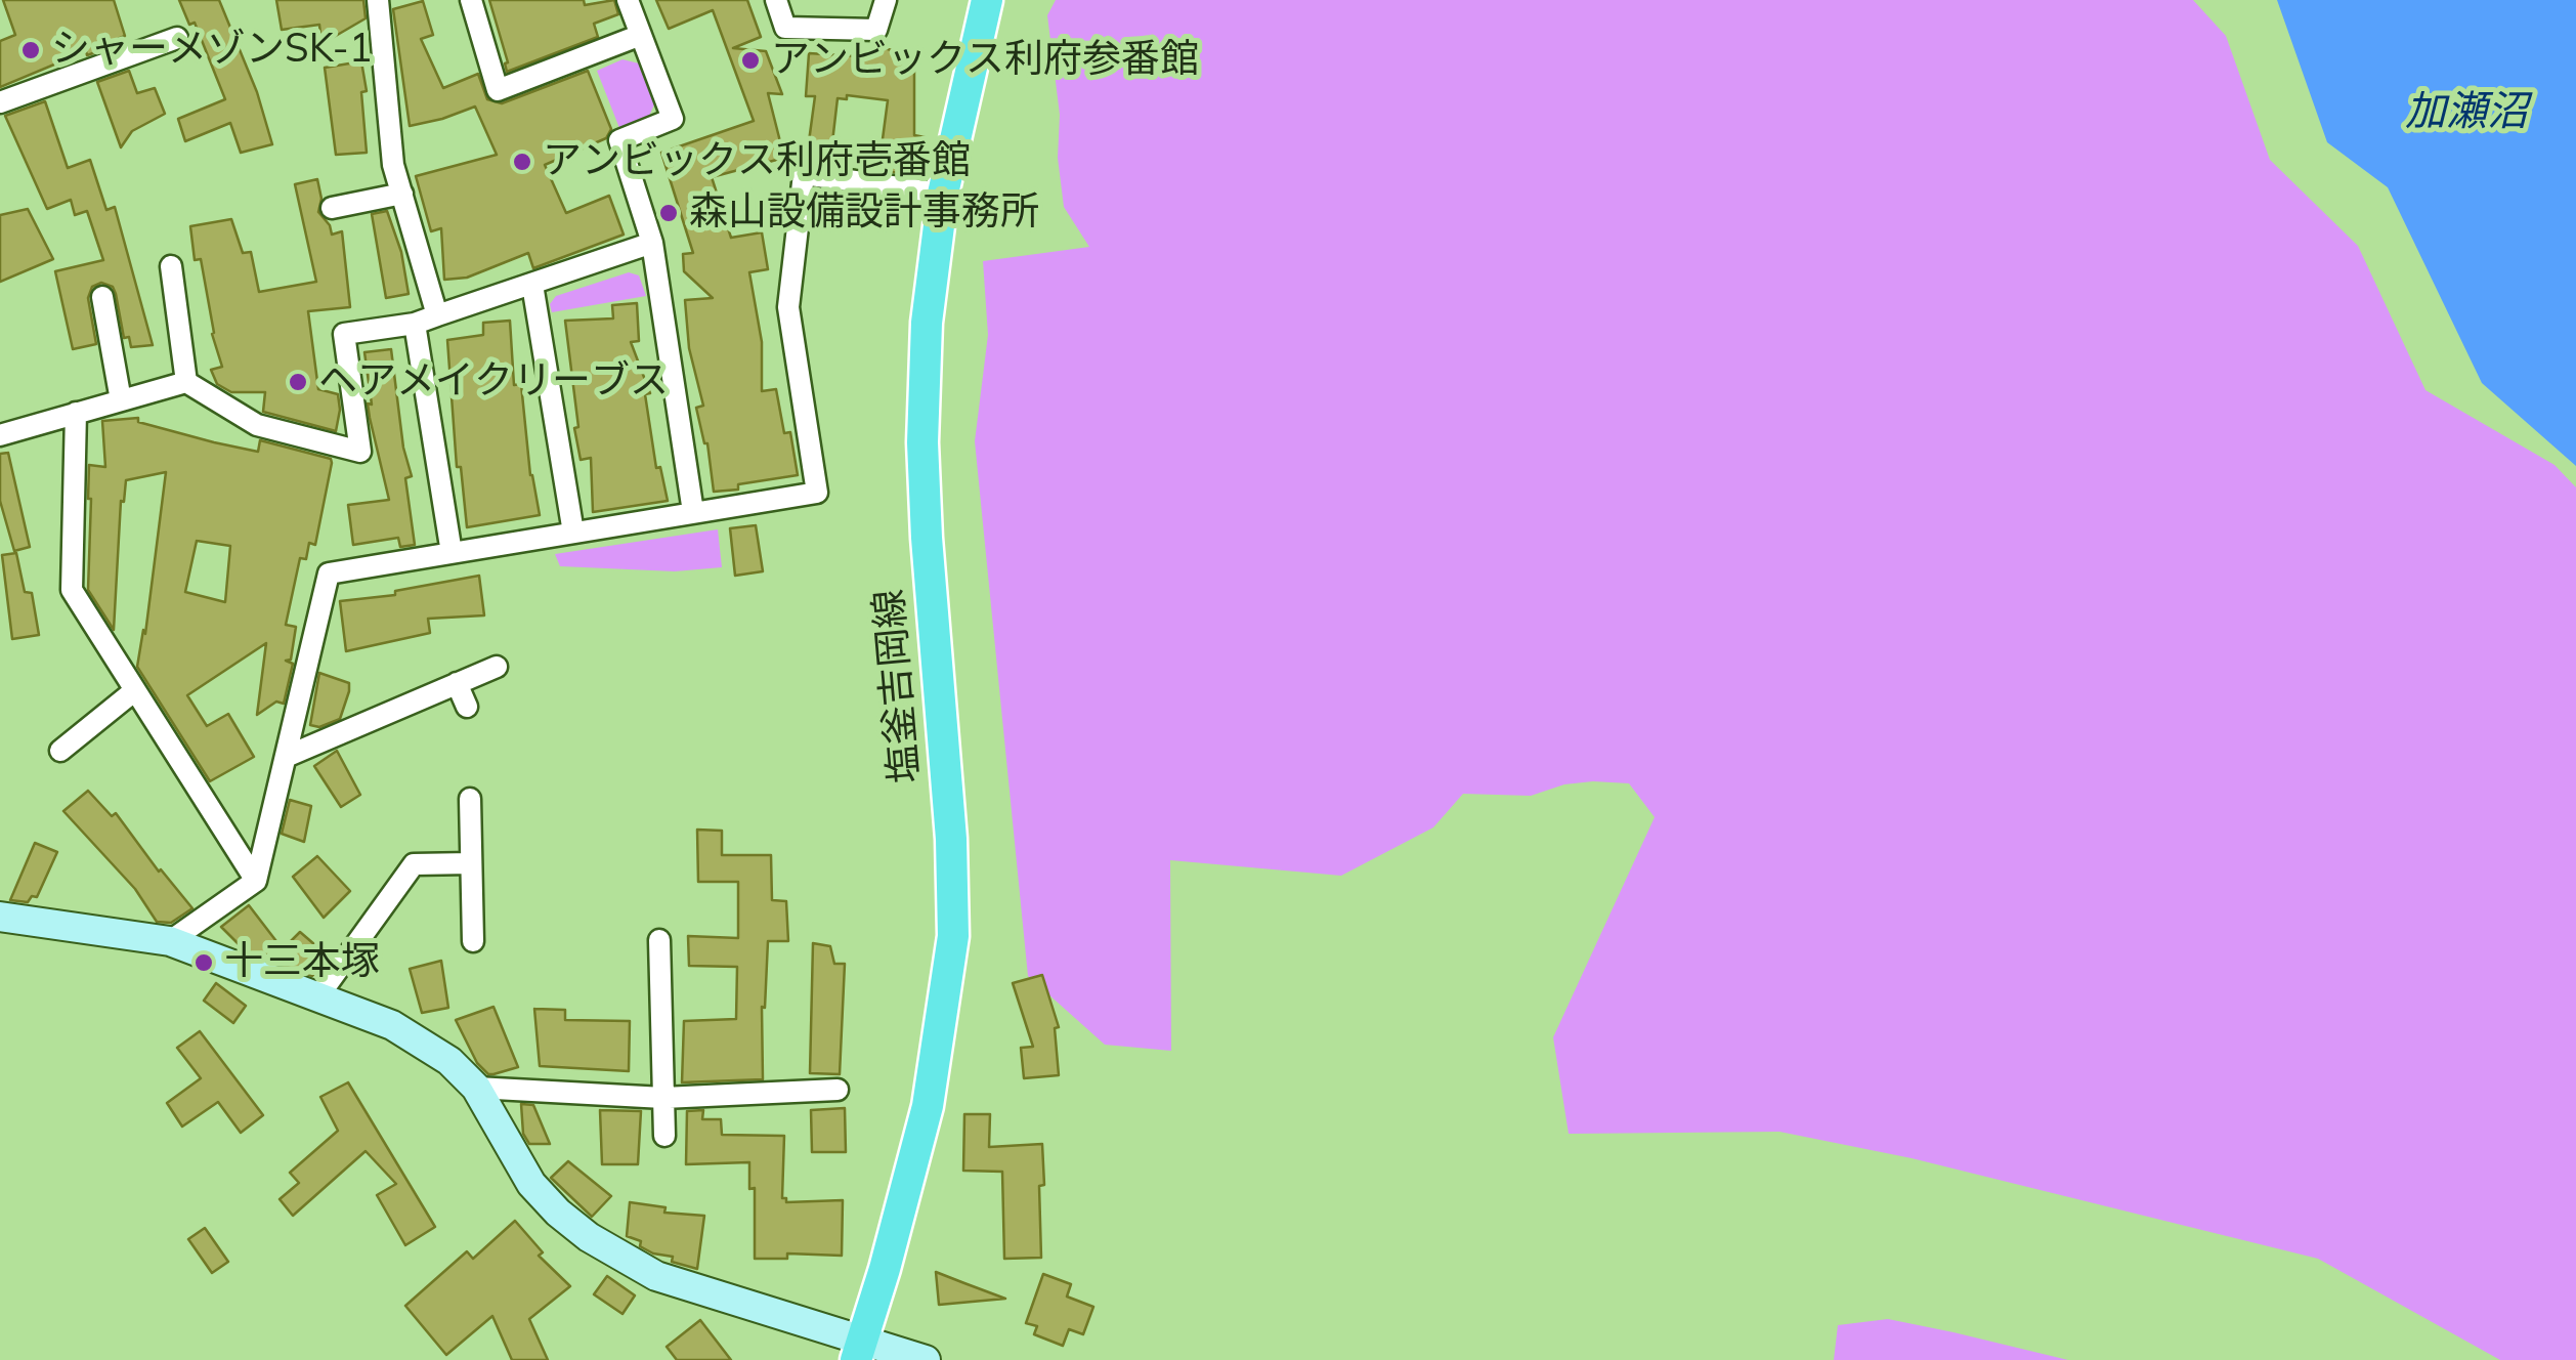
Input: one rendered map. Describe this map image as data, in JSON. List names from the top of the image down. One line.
{"streets":{"main road":["塩釜吉岡線"]},"water":["加瀬沼"],"places":["シャーメゾンSK-1","アンビックス利府参番館","アンビックス利府壱番館","森山設備設計事務所","ヘアメイクリーブス","十三本塚"]}
